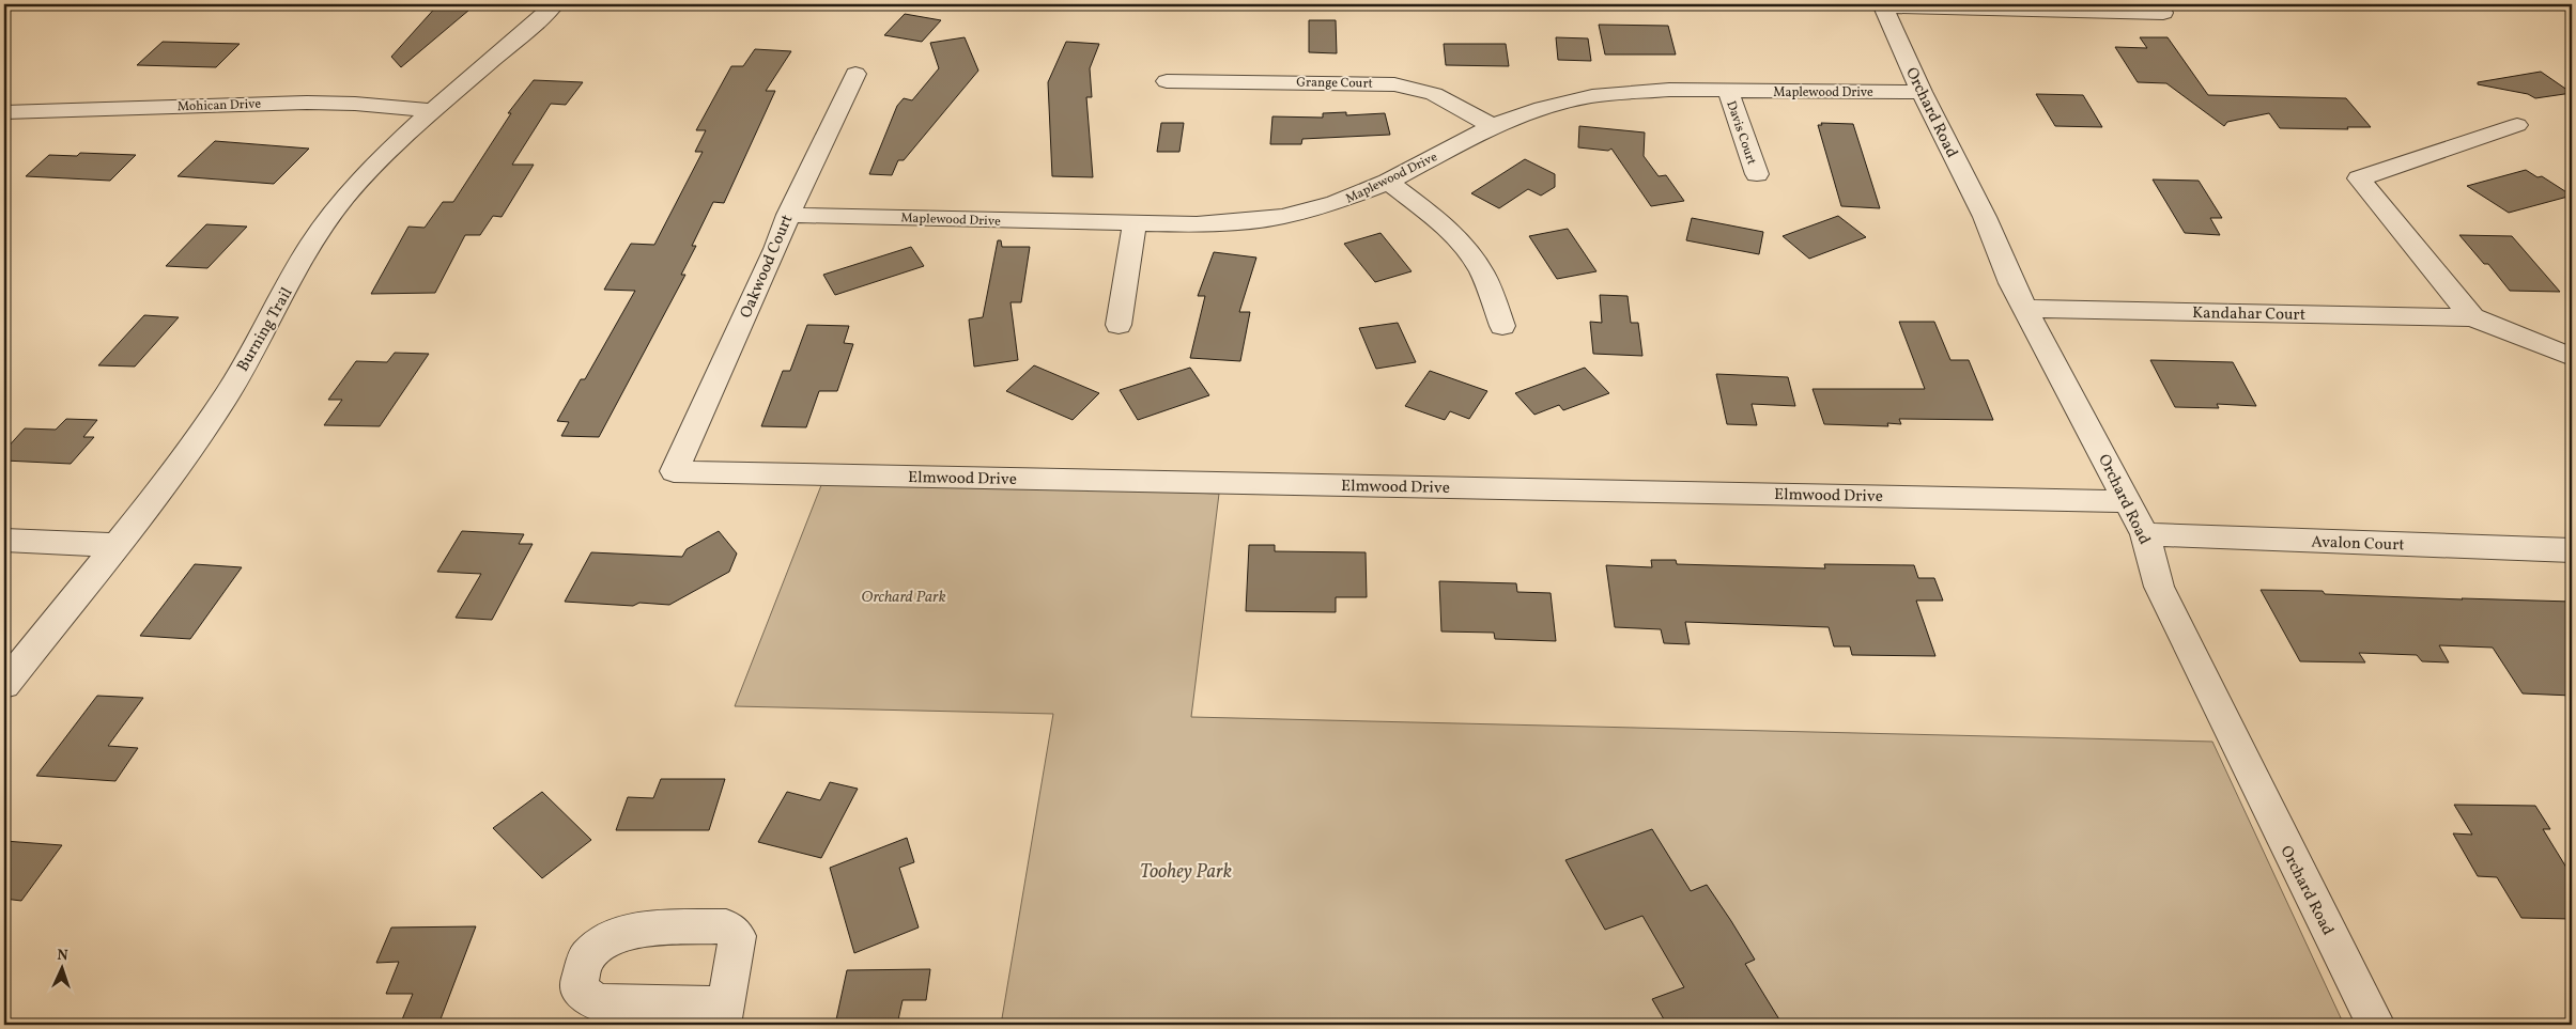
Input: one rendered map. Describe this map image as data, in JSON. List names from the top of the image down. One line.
{"streets":{"street":["Grange Court","Maplewood Drive","Mohican Drive","Orchard Road","Davis Court","Oakwood Court","Kandahar Court","Burning Trail","Elmwood Drive","Avalon Court"]},"crossings":[["Grange Court","Maplewood Drive"],["Maplewood Drive","Orchard Road"],["Maplewood Drive","Davis Court"],["Maplewood Drive","Oakwood Court"],["Mohican Drive","Burning Trail"],["Orchard Road","Kandahar Court"],["Orchard Road","Elmwood Drive"],["Orchard Road","Avalon Court"],["Oakwood Court","Elmwood Drive"]],"parks":["Orchard Park","Toohey Park"],"north":"top"}
